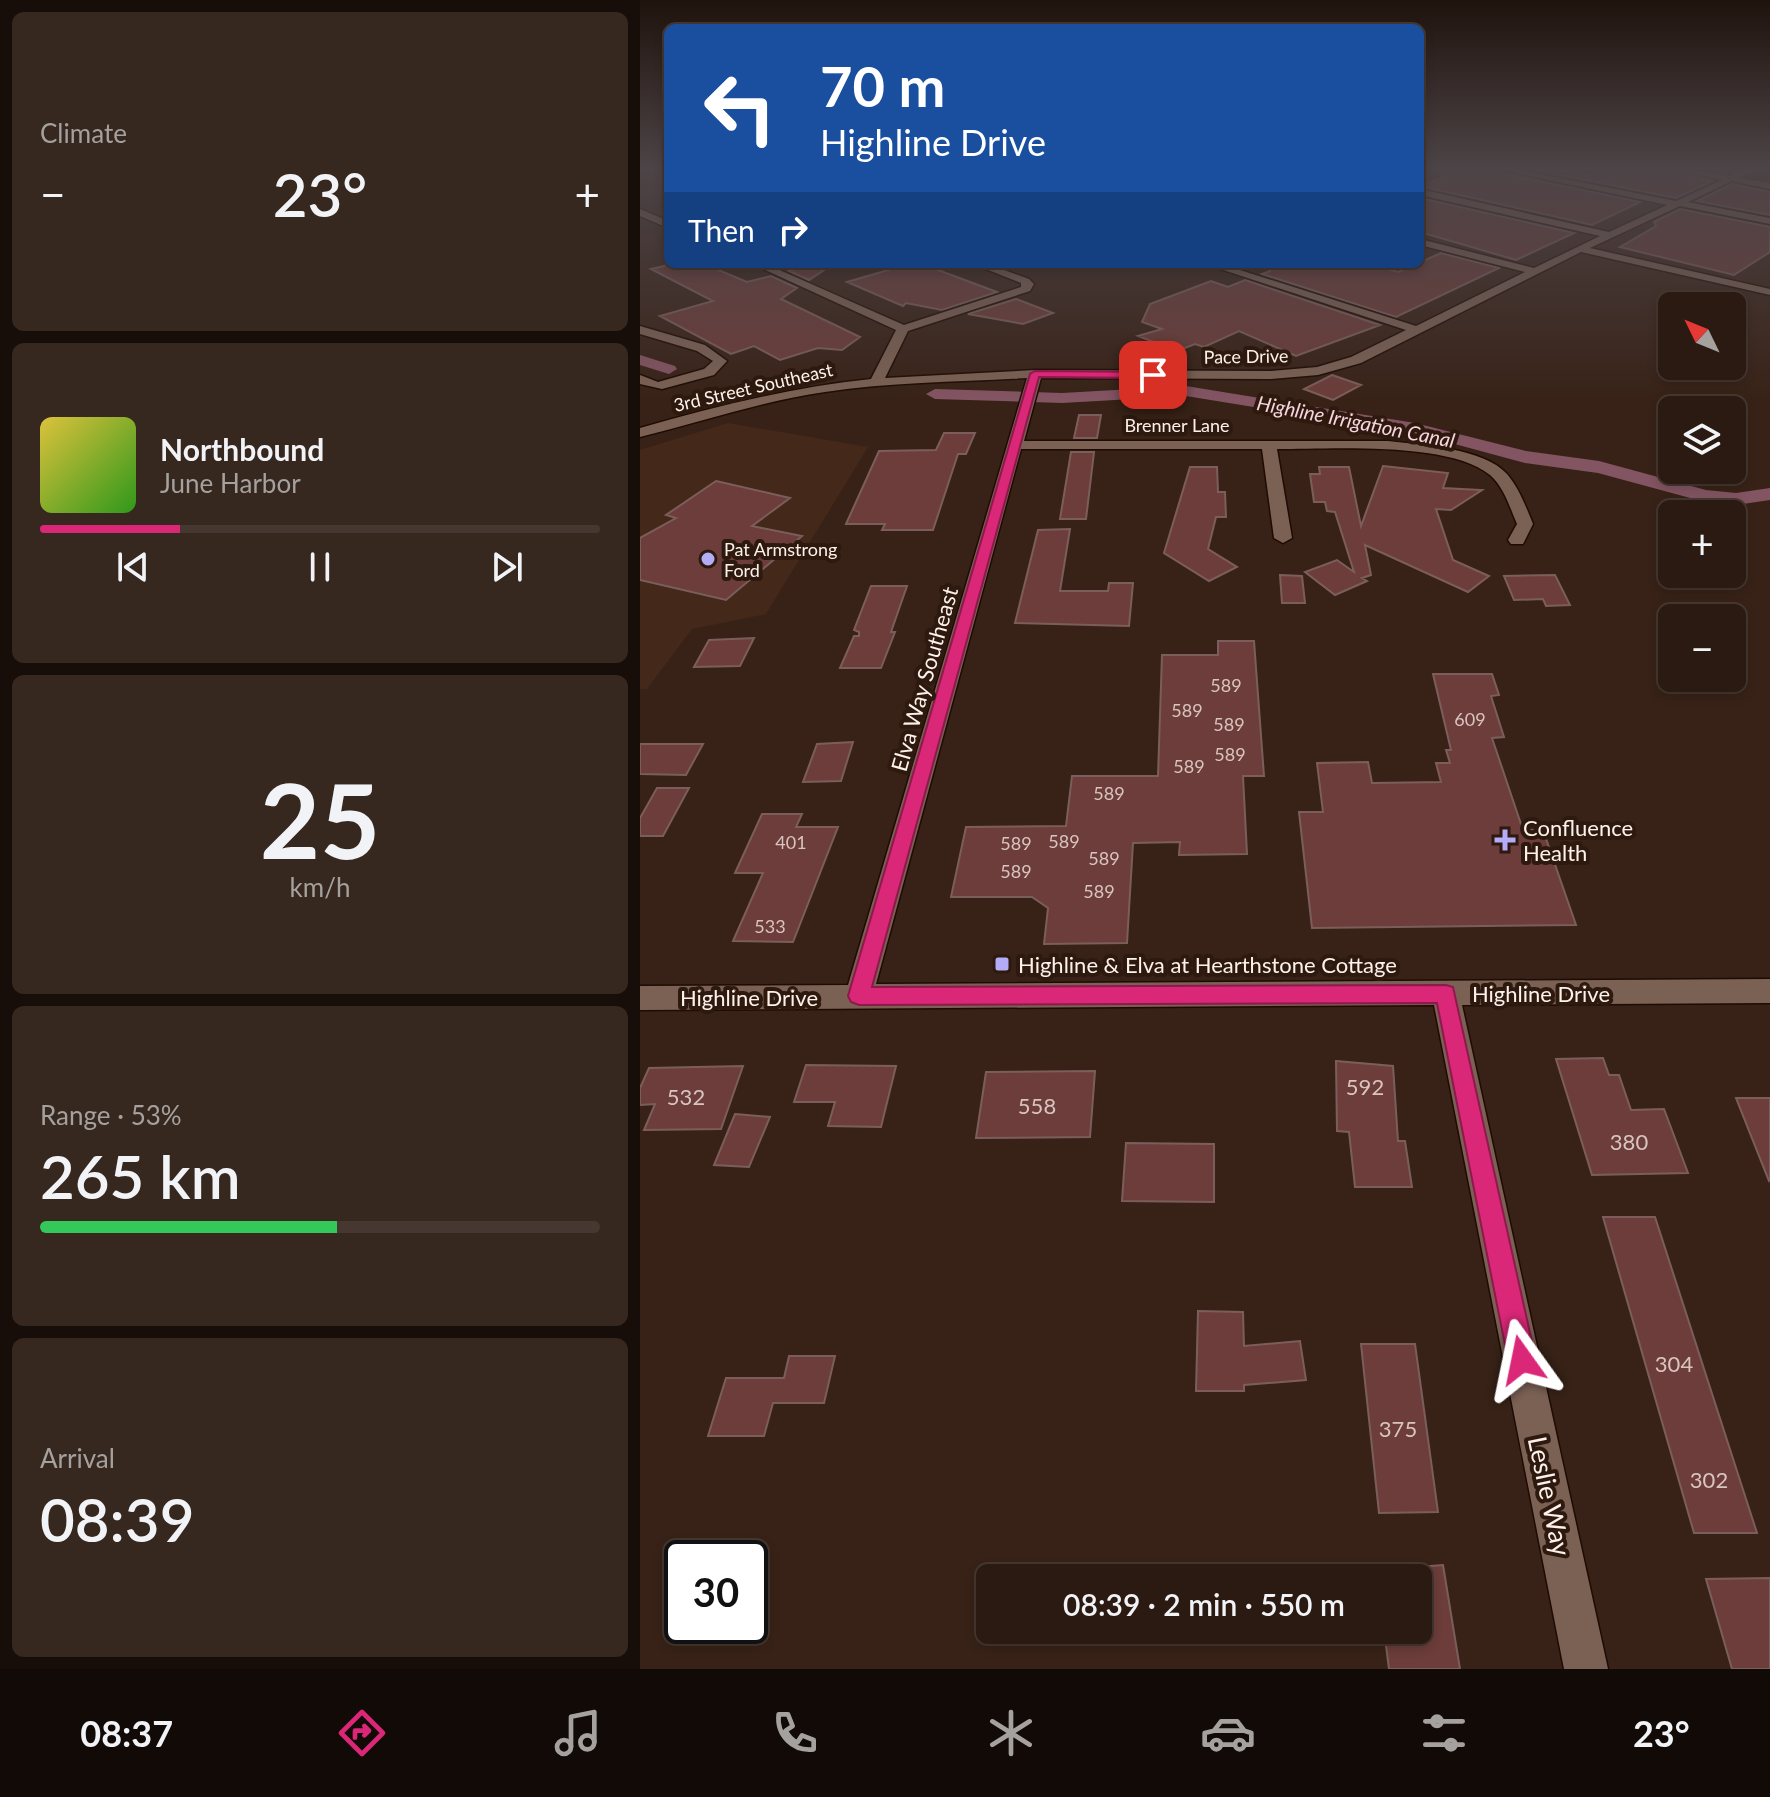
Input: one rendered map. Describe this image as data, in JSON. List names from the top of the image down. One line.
{"streets":{"street":["Pace Drive","3rd Street Southeast","Brenner Lane","Elva Way Southeast","Highline Drive","Leslie Way"]},"crossings":[["Pace Drive","3rd Street Southeast"],["Pace Drive","Elva Way Southeast"],["Brenner Lane","Elva Way Southeast"],["Elva Way Southeast","Highline Drive"],["Highline Drive","Leslie Way"]],"water":["Highline Irrigation Canal"],"places":{"other":["Pat Armstrong Ford"],"health":["Confluence Health"],"transit":["Highline & Elva at Hearthstone Cottage"]},"house_numbers":["589","589","609","589","589","589","589","589","401","589","589","589","589","533","592","532","558","380","304","375","302"],"north":"top left","page":{"tile":["Climate",["25","km/h"],["Range · 53%","265 km"],["Arrival","08:39"]],"turn":["70 m","Highline Drive"],"heat":["−","23°","+"],"then":"Then","map_buttons":["+","−"],"song":["Northbound","June Harbor"],"limit":"30","trip":"08:39 · 2 min · 550 m","tabs":["08:37","23°"]}}
